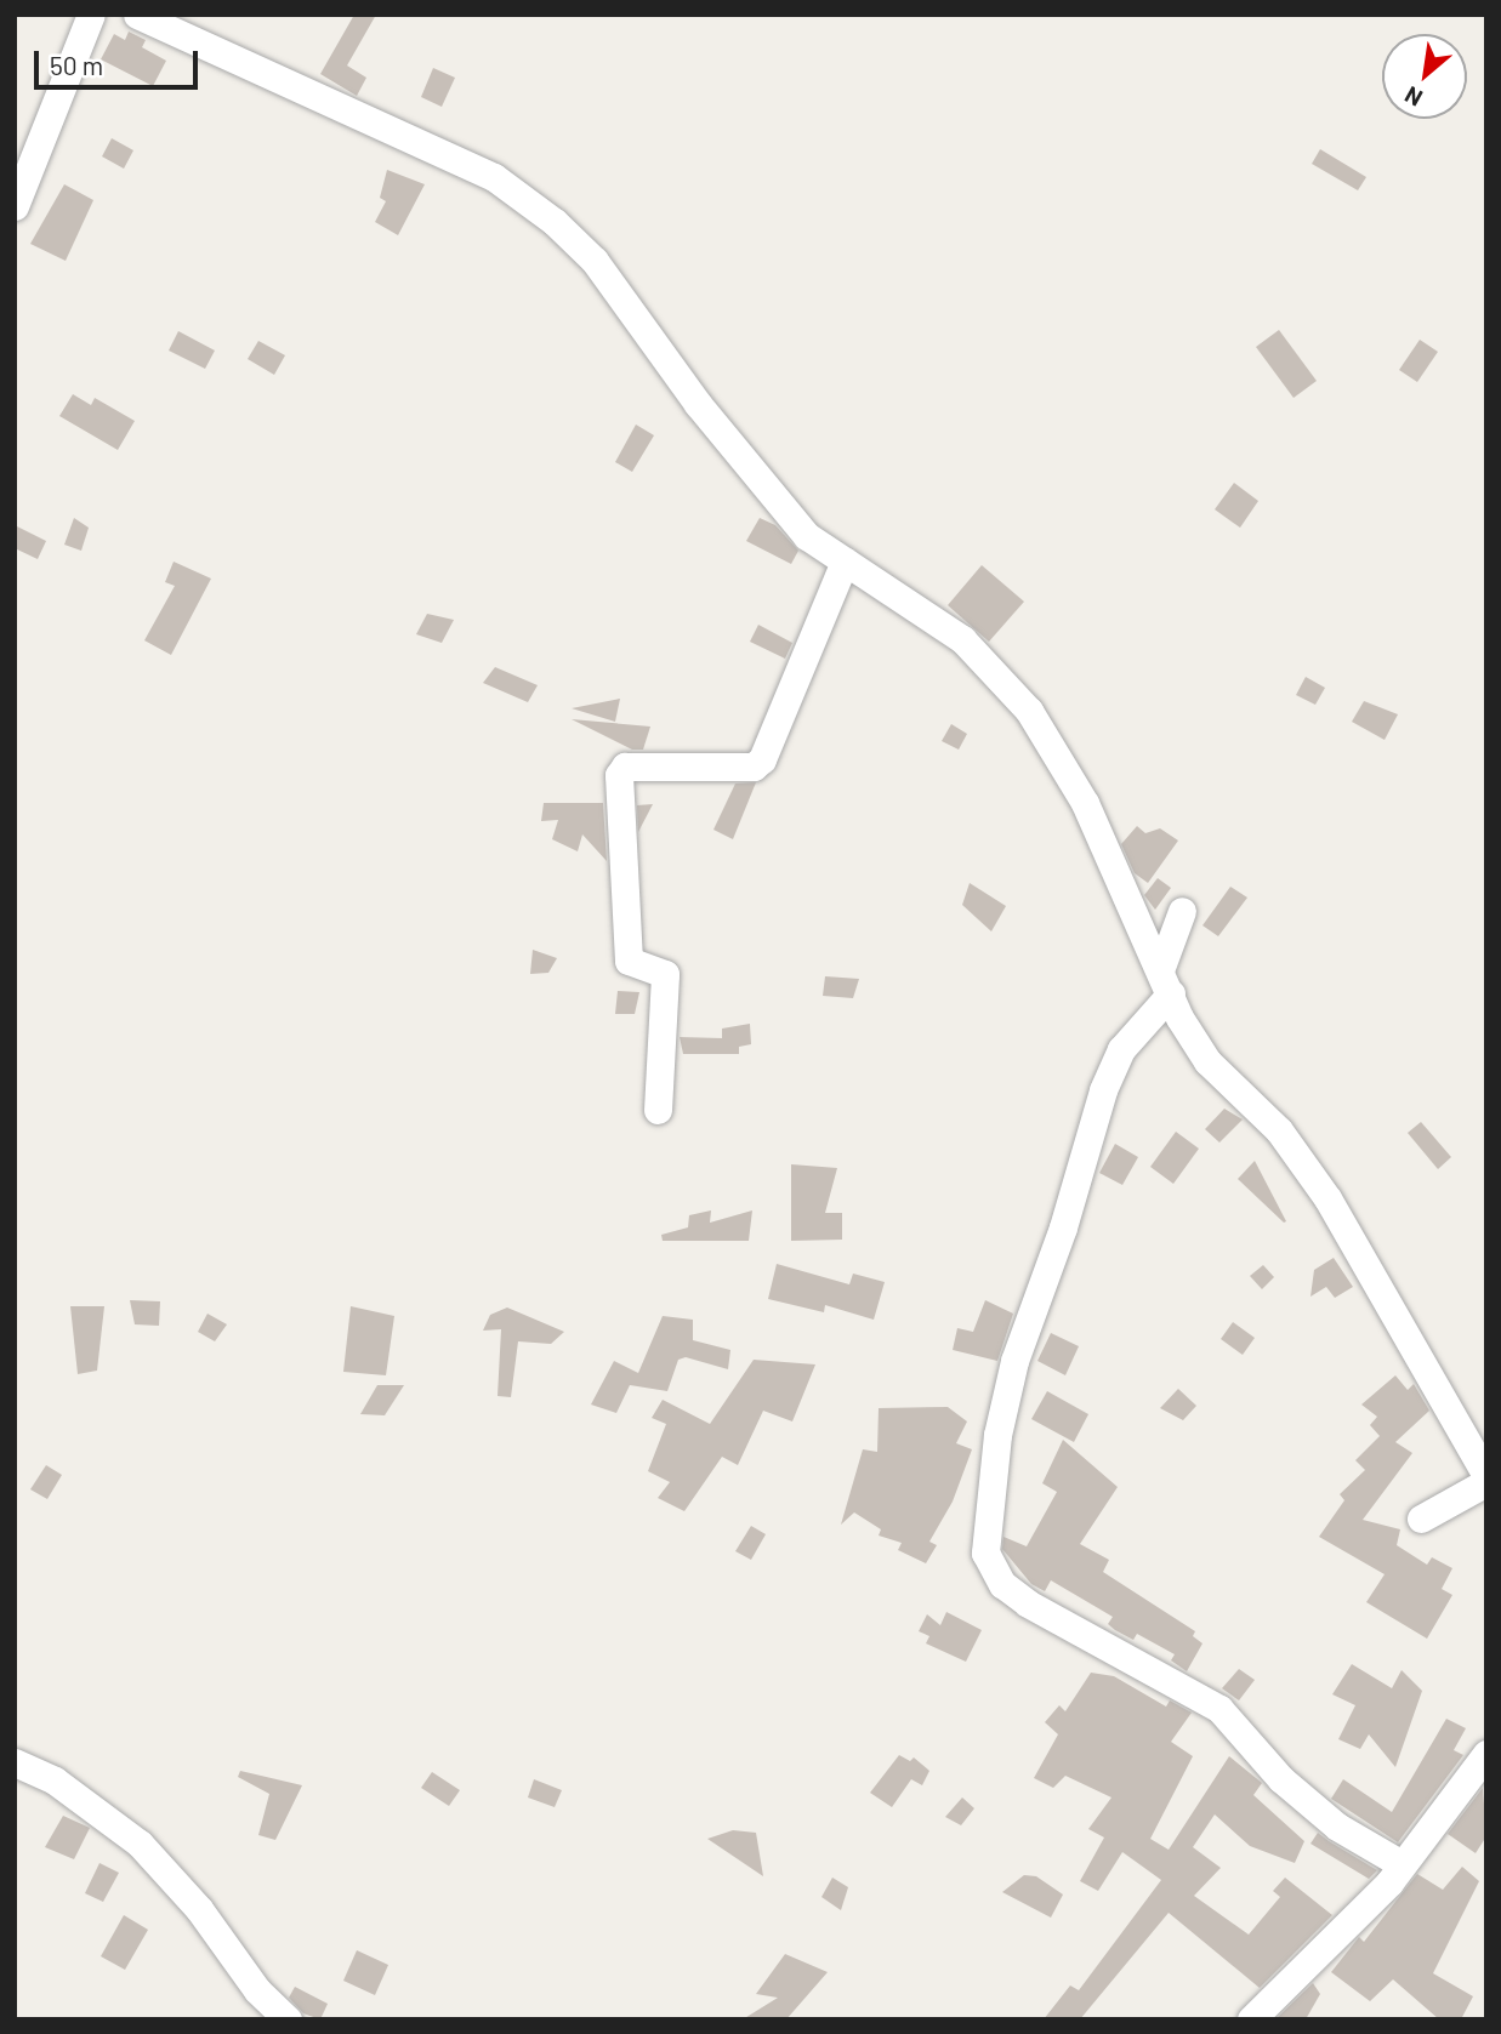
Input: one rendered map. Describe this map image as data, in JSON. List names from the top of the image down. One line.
{"scale_bar":"50 m","north":"bottom left"}
